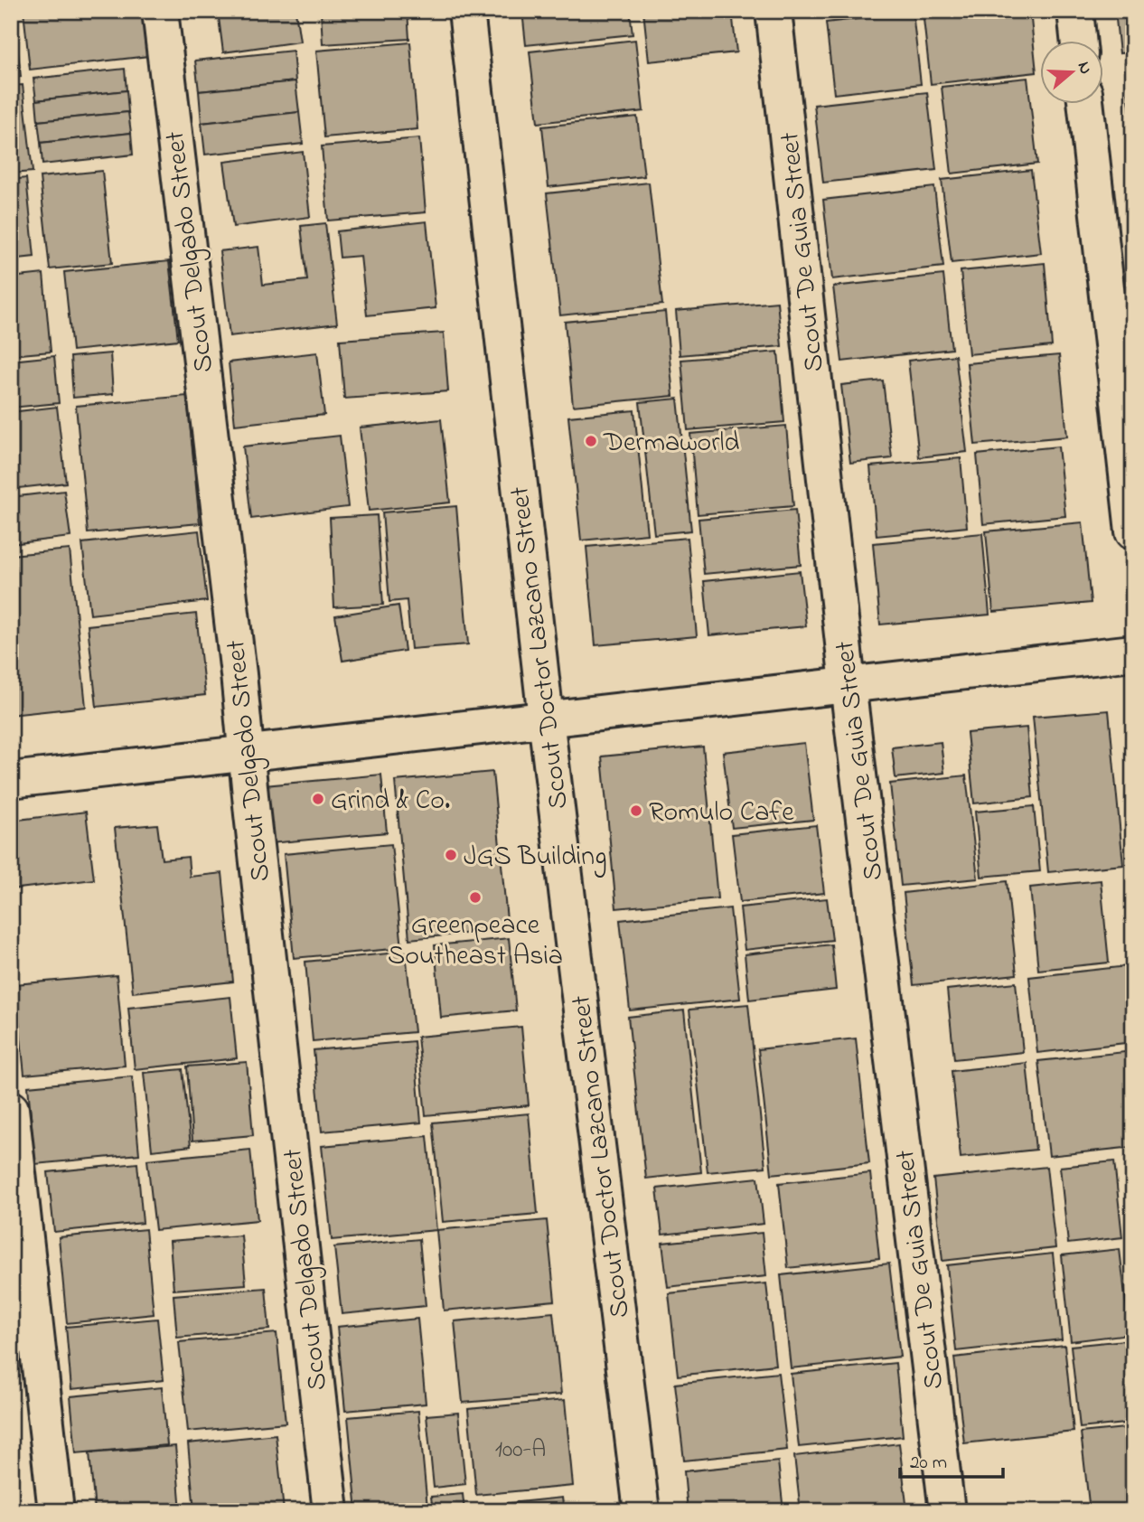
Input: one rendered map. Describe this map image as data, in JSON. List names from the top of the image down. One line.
{"streets":{"street":["Scout Delgado Street","Scout De Guia Street","Scout Doctor Lazcano Street"]},"places":["Dermaworld","Grind & Co.","Romulo Cafe","JGS Building","Greenpeace Southeast Asia"],"house_numbers":["100-A"],"scale_bar":"20 m","north":"right"}
